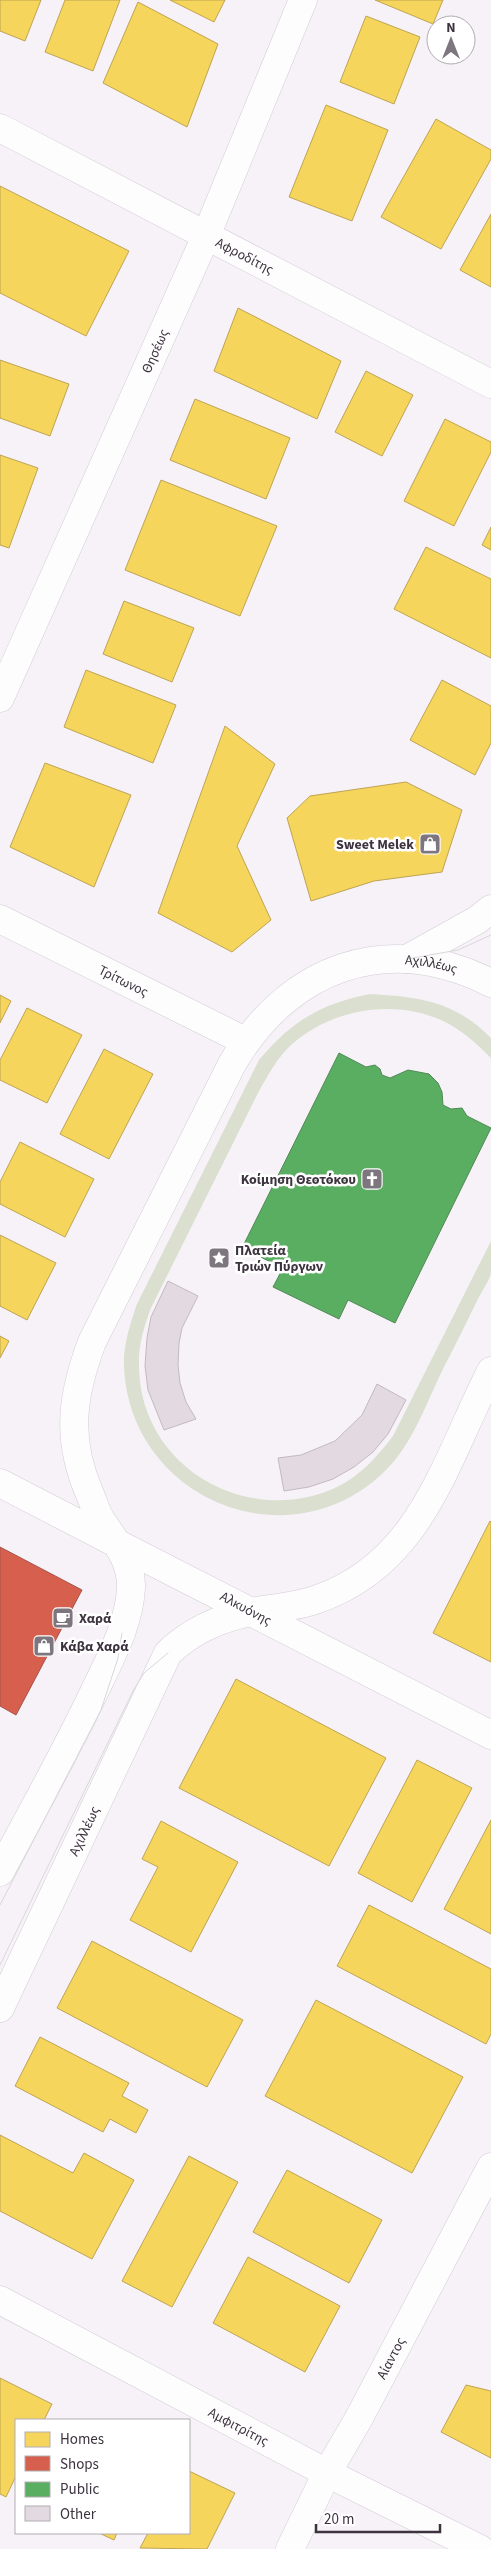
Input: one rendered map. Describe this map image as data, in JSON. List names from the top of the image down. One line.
{"streets":{"street":["Αφροδίτης","Θησέως","Αχιλλέως","Τρίτωνος","Αλκυόνης","Αίαντος","Αμφιτρίτης"]},"crossings":[["Αφροδίτης","Θησέως"],["Αχιλλέως","Αλκυόνης"],["Αίαντος","Αμφιτρίτης"]],"places":{"shop":["Sweet Melek","Κάβα Χαρά"],"church":["Κοίμηση Θεοτόκου"],"place":["Πλατεία Τριών Πύργων"],"cafe":["Χαρά"]},"legend":["Homes","Shops","Public","Other"],"scale_bar":"20 m","north":"top"}
